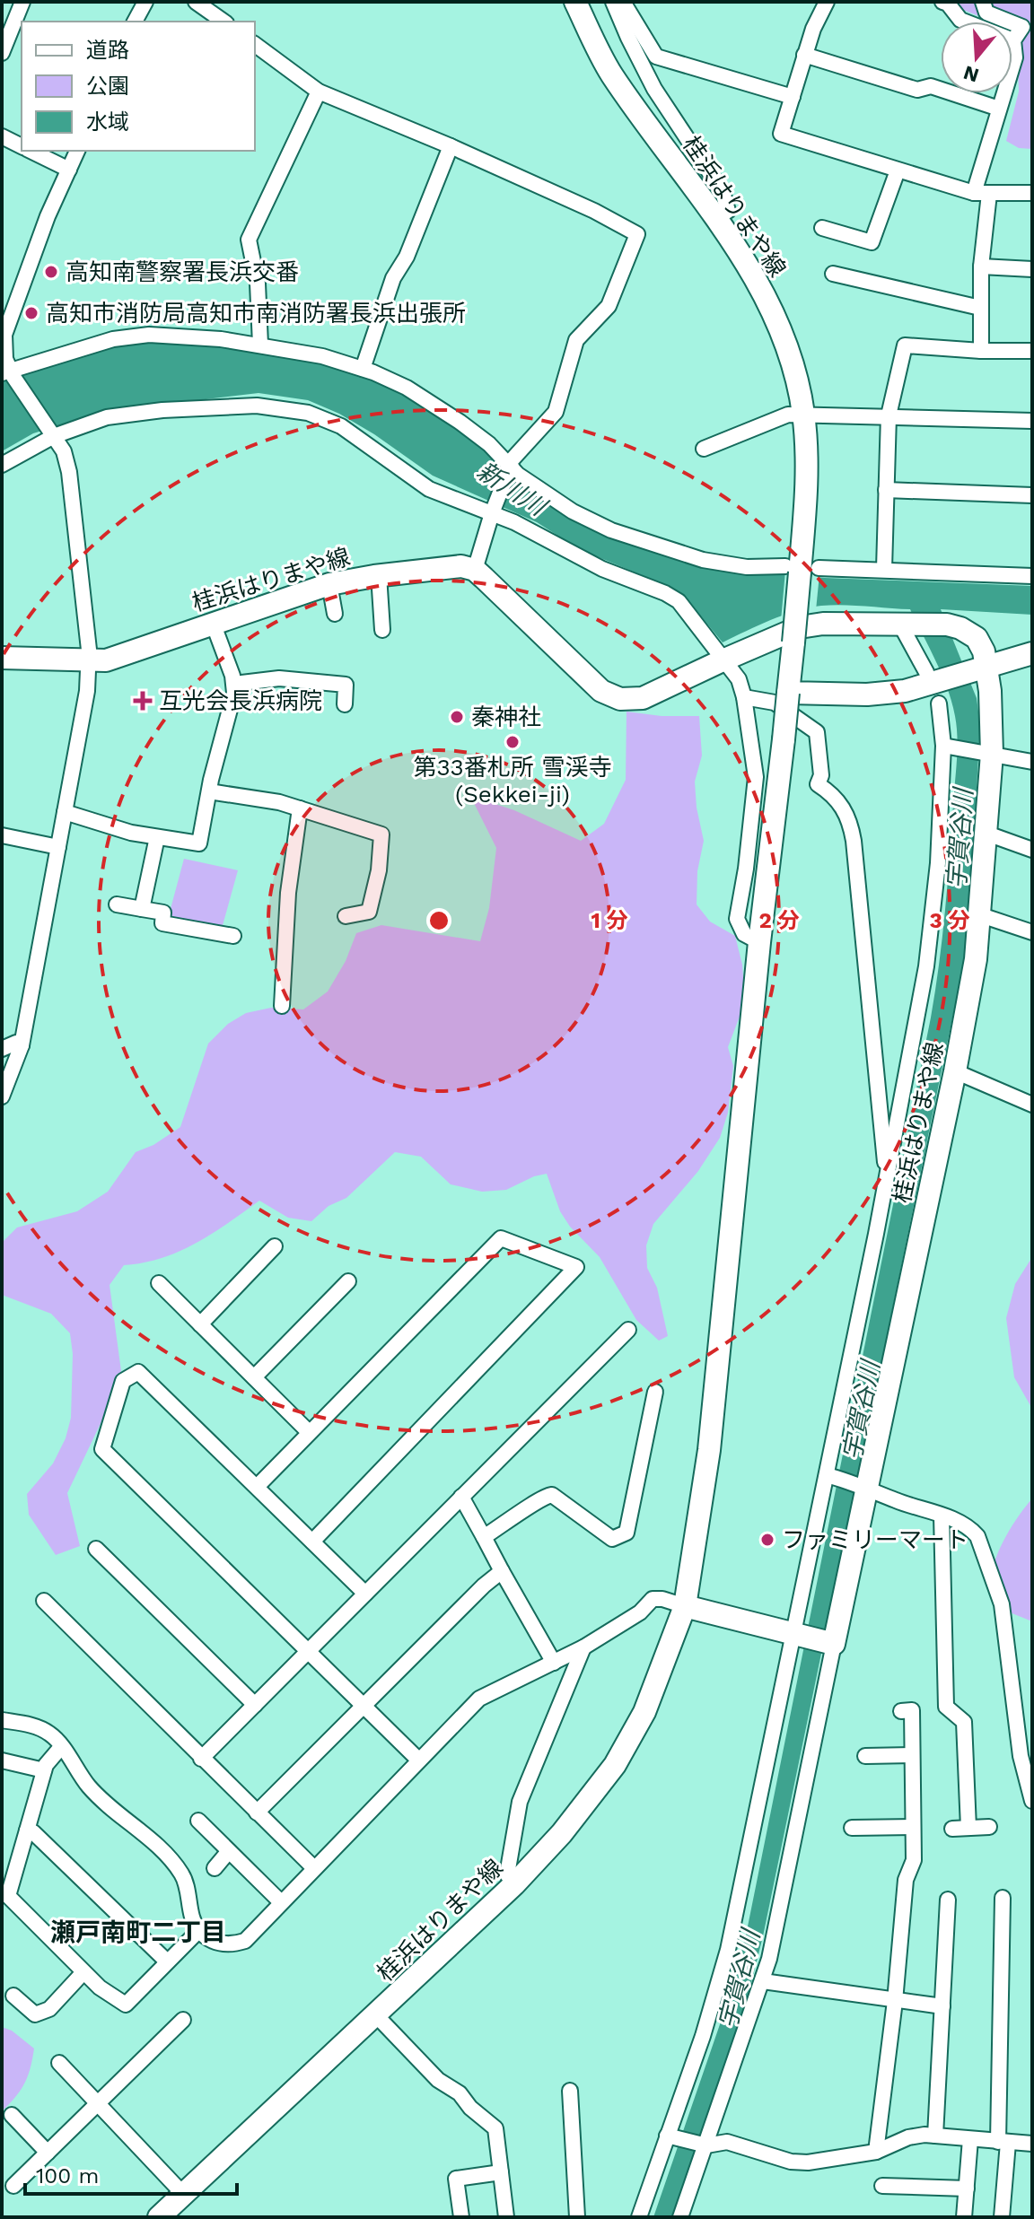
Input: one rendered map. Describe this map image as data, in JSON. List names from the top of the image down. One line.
{"streets":{"main road":["桂浜はりまや線"]},"districts":["瀬戸南町二丁目"],"water":["新川川","宇賀谷川"],"places":{"other":["高知南警察署長浜交番","高知市消防局高知市南消防署長浜出張所","秦神社","第33番札所 雪渓寺 (Sekkei-ji)","ファミリーマート"],"health":["互光会長浜病院"]},"legend":["道路","公園","水域"],"scale_bar":"100 m","north":"bottom","rings":["1 分","2 分","3 分"]}
